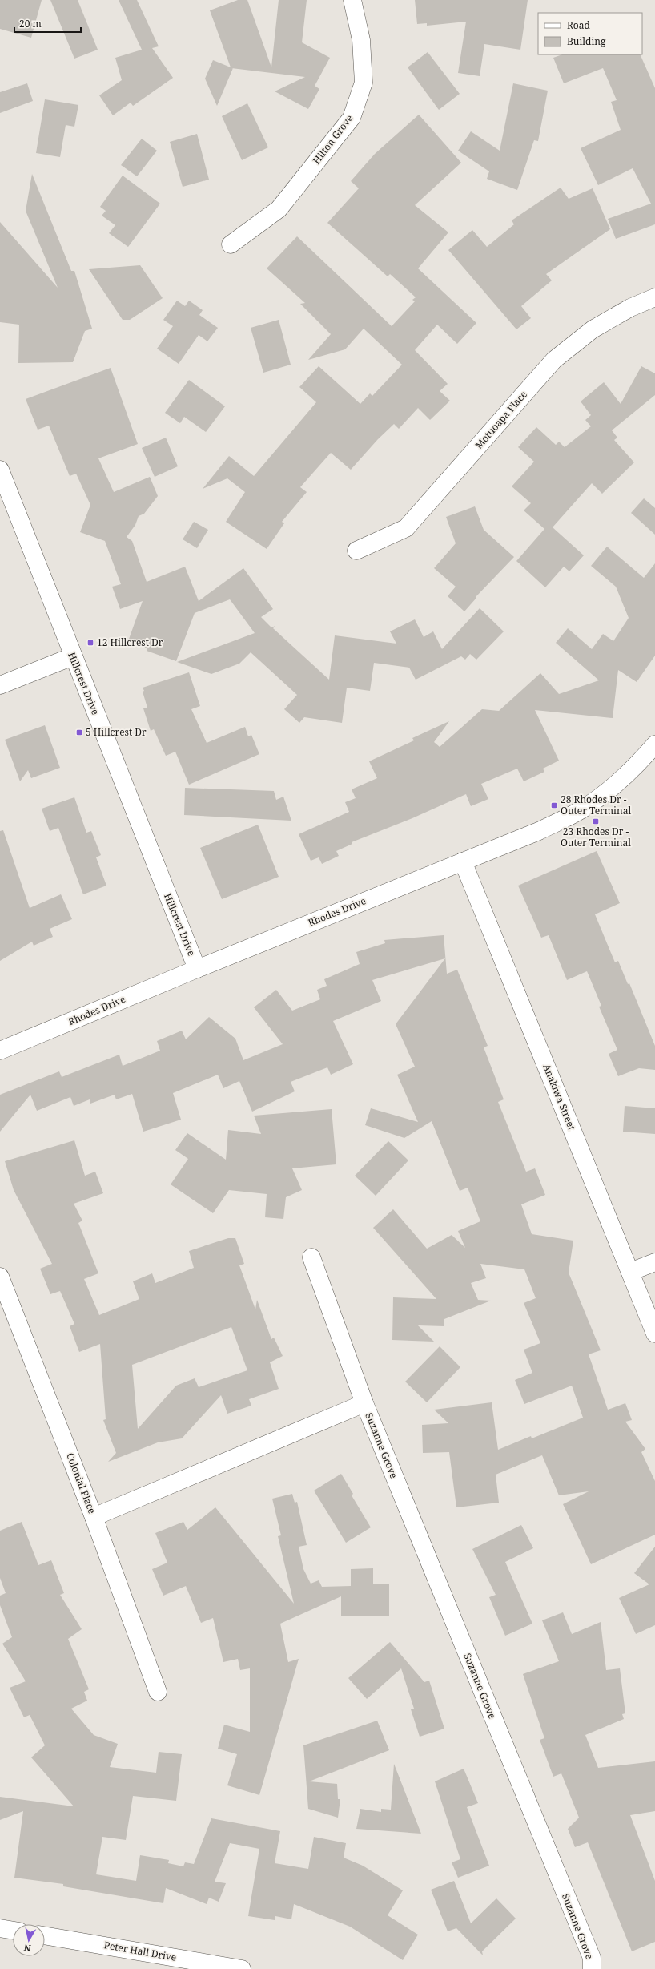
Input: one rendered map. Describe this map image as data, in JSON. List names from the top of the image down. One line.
{"streets":{"street":["Hilton Grove","Motuoapa Place","Hillcrest Drive","Rhodes Drive","Anakiwa Street","Suzanne Grove","Colonial Place","Peter Hall Drive"]},"crossings":[["Hillcrest Drive","Rhodes Drive"],["Rhodes Drive","Anakiwa Street"],["Suzanne Grove","Colonial Place"]],"places":{"transit":["12 Hillcrest Dr","5 Hillcrest Dr","28 Rhodes Dr - Outer Terminal","23 Rhodes Dr - Outer Terminal"]},"legend":["Road","Building"],"scale_bar":"20 m","north":"bottom"}
